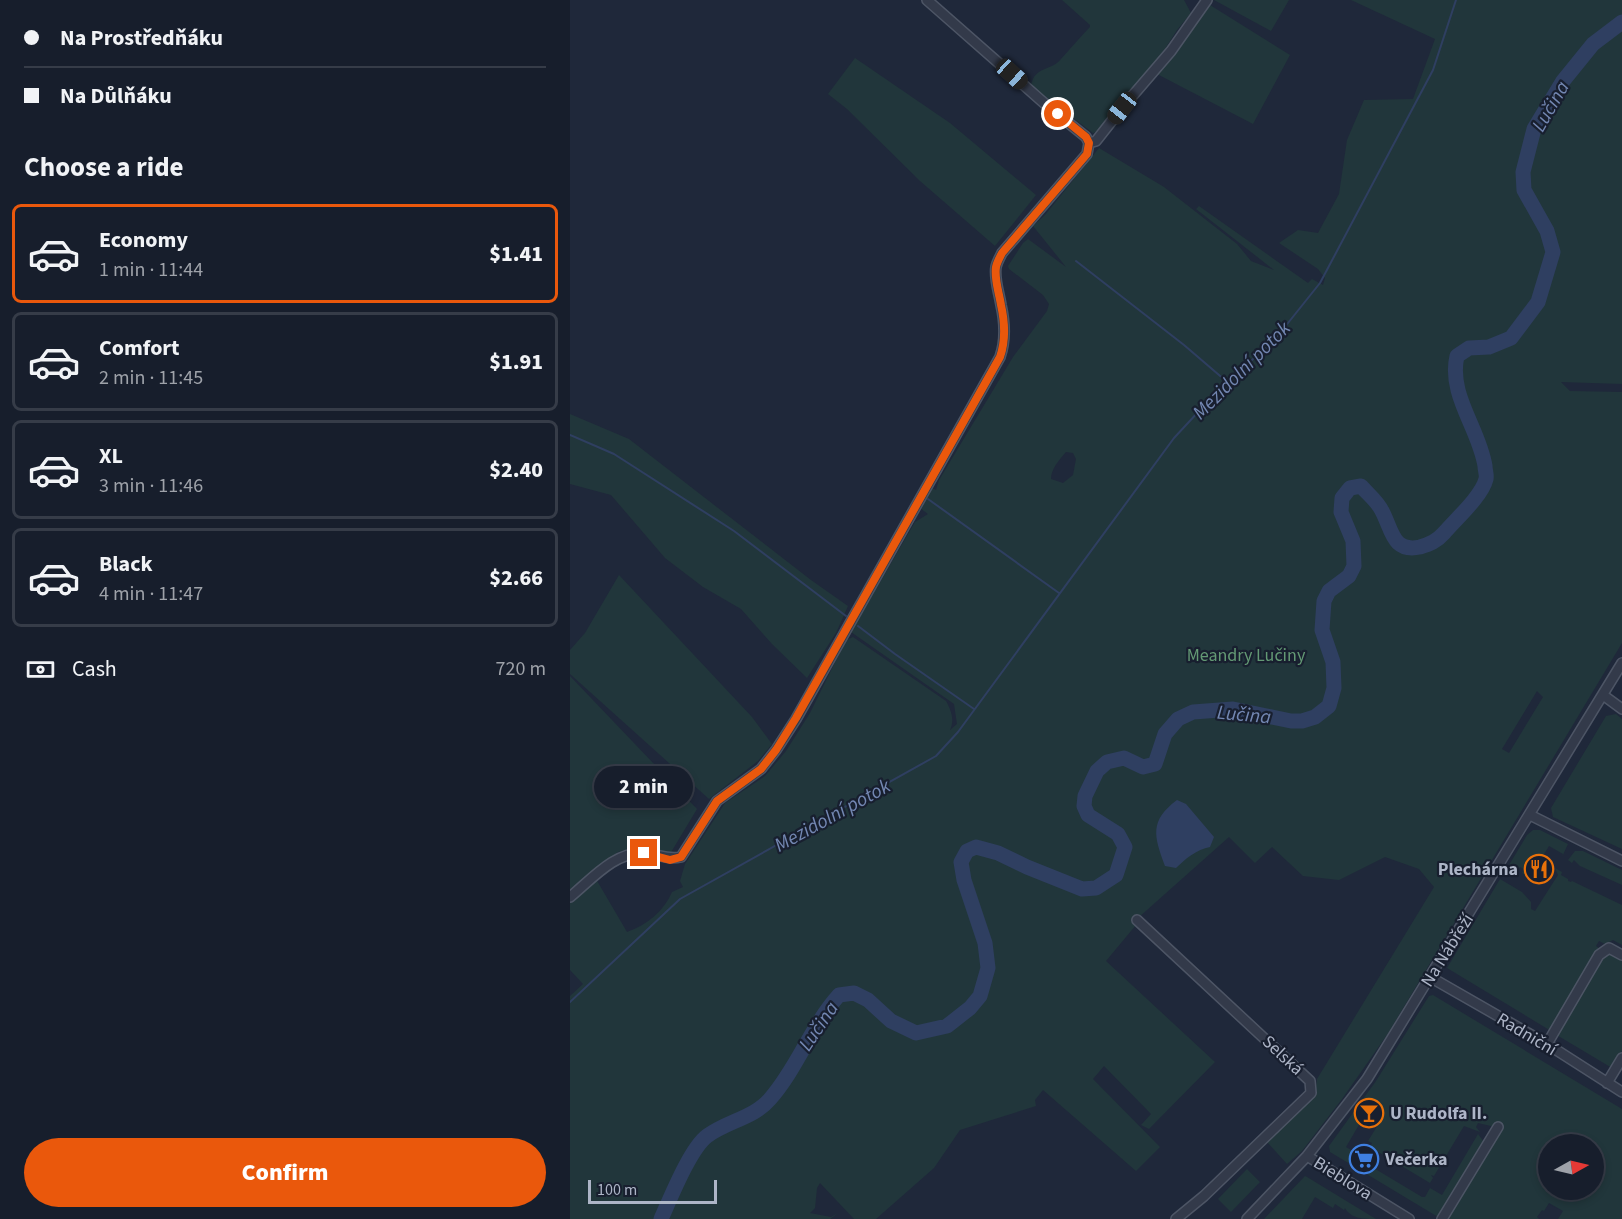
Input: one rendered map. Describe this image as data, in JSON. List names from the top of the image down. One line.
{"streets":{"street":["Na Nábřeží","Radniční","Selská","Bieblova"]},"crossings":[["Na Nábřeží","Radniční"],["Na Nábřeží","Bieblova"]],"water":["Lučina","Mezidolní potok"],"parks":["Meandry Lučiny"],"places":{"restaurant":["Plechárna"],"bar":["U Rudolfa II."],"supermarket":["Večerka"]},"scale_bar":"100 m","north":"right","page":{"banner":["Na Prostředňáku","Na Důlňáku"],"heading":"Choose a ride","list":[{"name":"Economy","note":"1 min · 11:44","value":"$1.41"},{"name":"Comfort","note":"2 min · 11:45","value":"$1.91"},{"name":"XL","note":"3 min · 11:46","value":"$2.40"},{"name":"Black","note":"4 min · 11:47","value":"$2.66"}],"pay":["Cash","720 m"],"bubble":"2 min","buttons":"Confirm","scale":"100 m"}}
